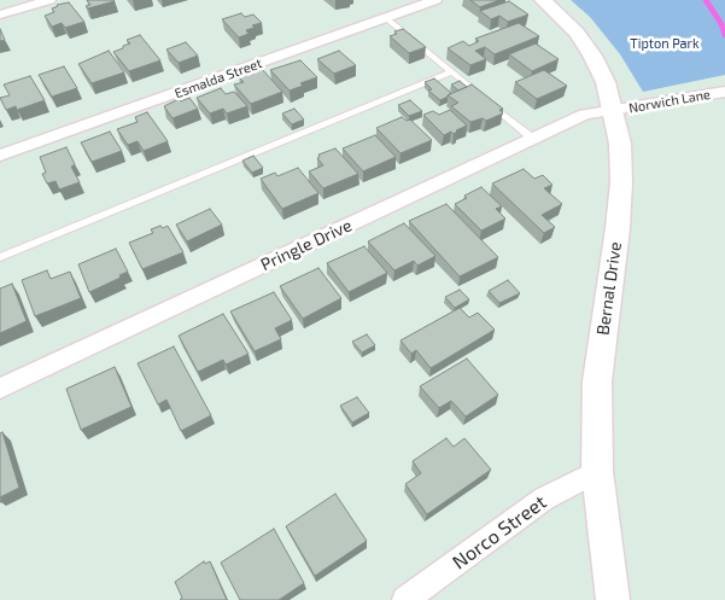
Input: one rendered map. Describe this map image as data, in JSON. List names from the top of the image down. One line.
{"streets":{"street":["Esmalda Street","Norwich Lane","Pringle Drive","Bernal Drive","Norco Street"]},"crossings":[["Norwich Lane","Pringle Drive"],["Norwich Lane","Bernal Drive"],["Pringle Drive","Bernal Drive"],["Bernal Drive","Norco Street"]],"parks":["Tipton Park"]}
